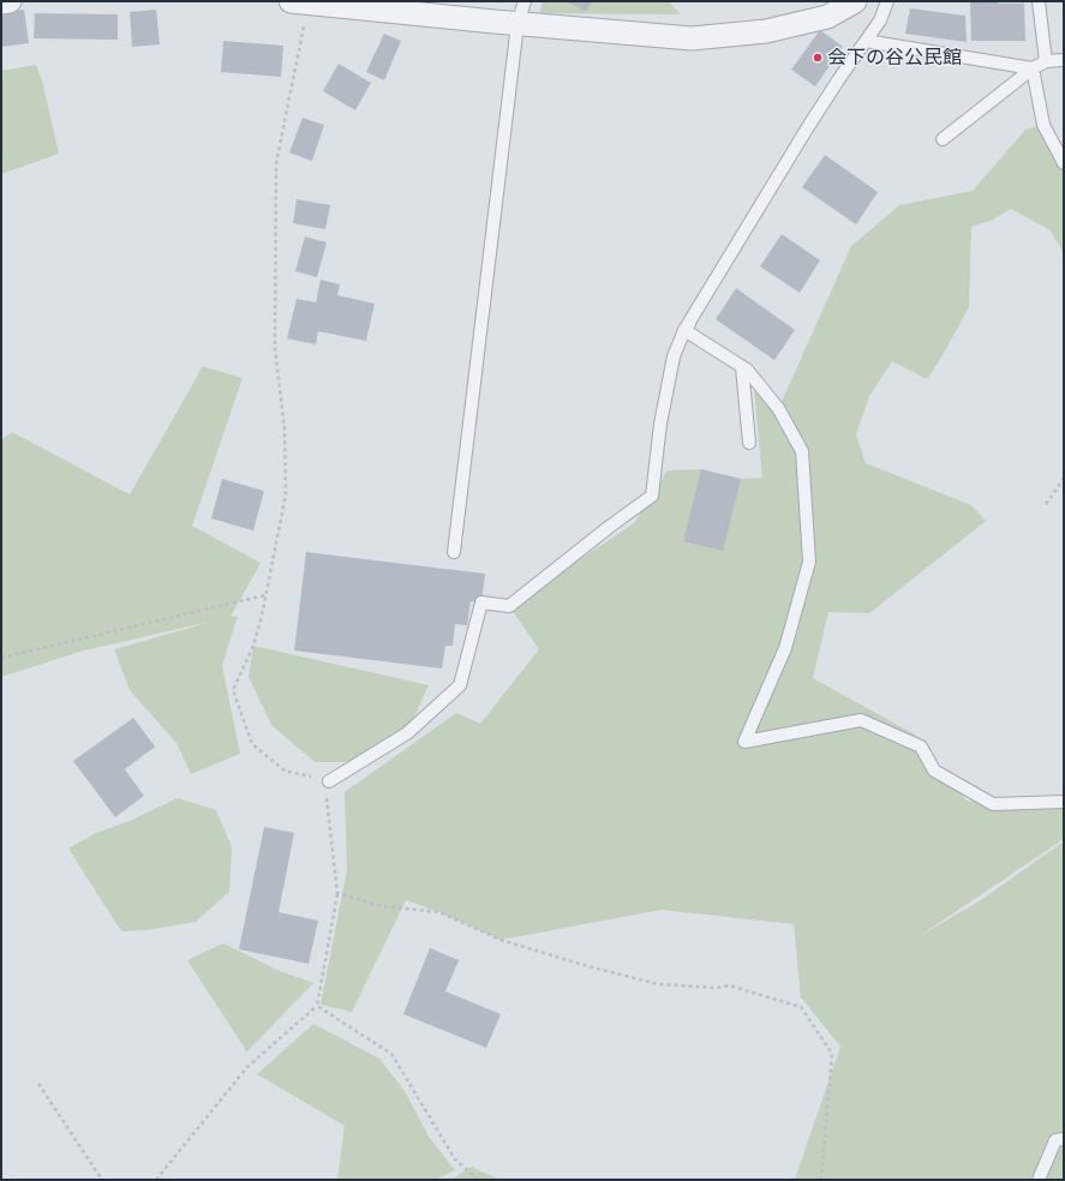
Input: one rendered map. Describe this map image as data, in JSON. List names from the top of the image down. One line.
{"places":["会下の谷公民館"]}
